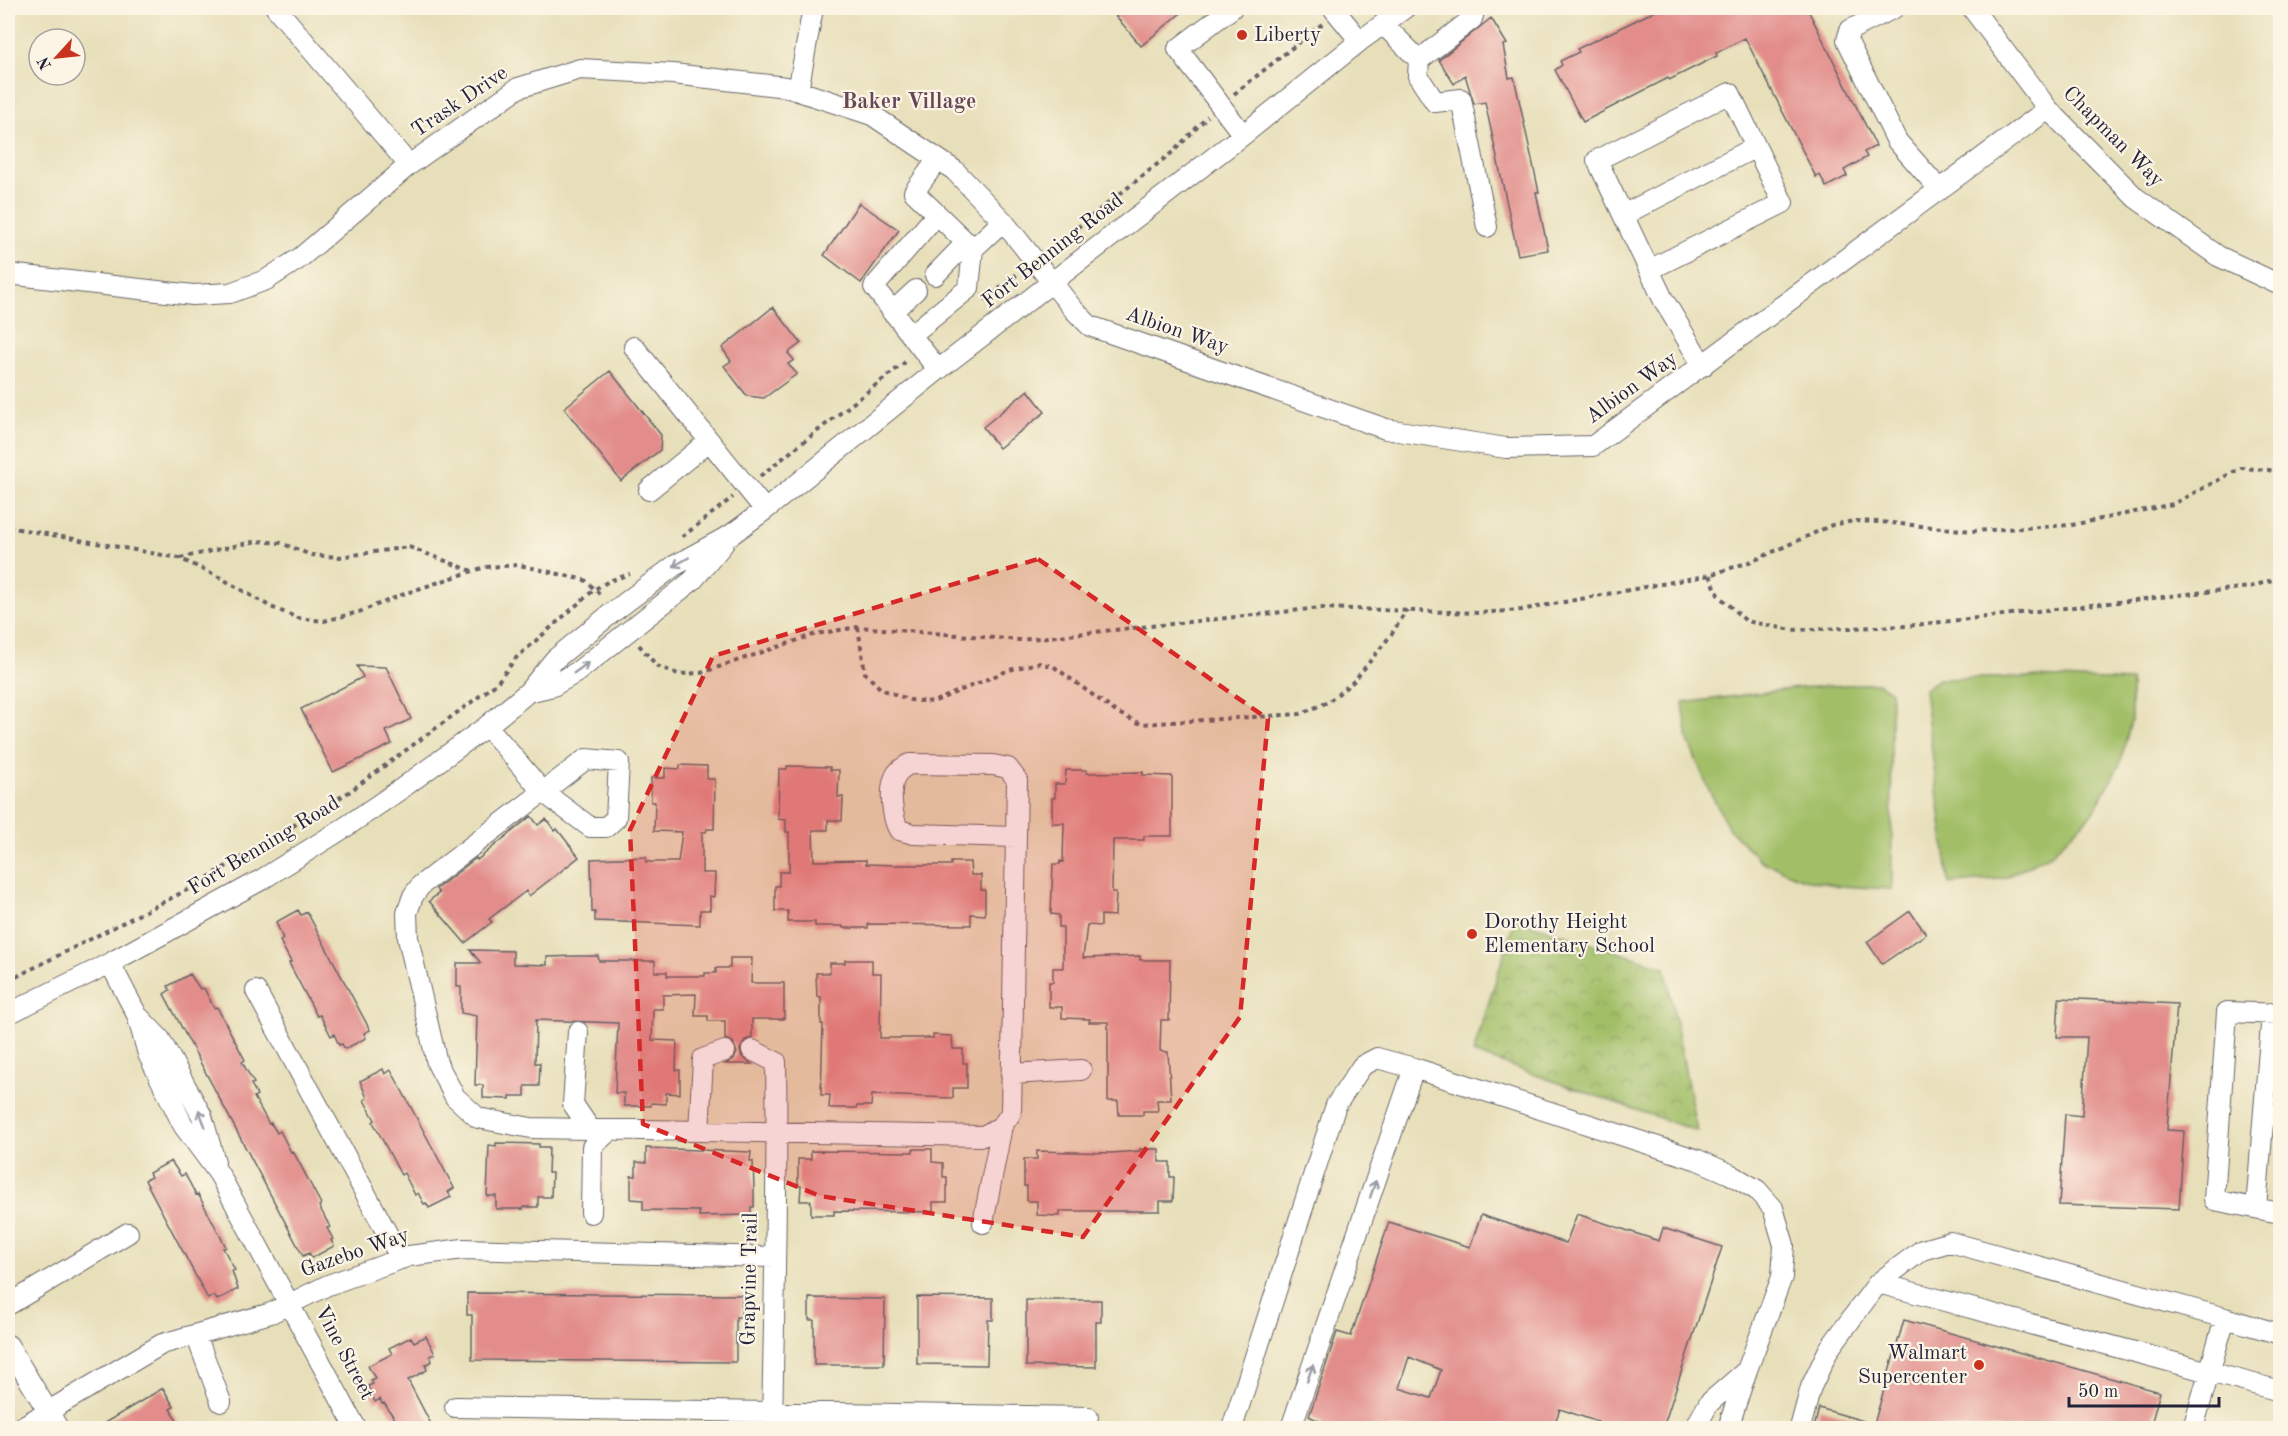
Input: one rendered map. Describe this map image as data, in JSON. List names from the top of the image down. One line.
{"streets":{"street":["Trask Drive","Chapman Way","Fort Benning Road","Albion Way","Gazebo Way","Grapvine Trail","Vine Street"]},"crossings":[["Trask Drive","Fort Benning Road"],["Trask Drive","Albion Way"],["Chapman Way","Albion Way"],["Fort Benning Road","Albion Way"],["Fort Benning Road","Vine Street"],["Gazebo Way","Grapvine Trail"],["Gazebo Way","Vine Street"]],"districts":["Baker Village"],"places":["Liberty","Dorothy Height Elementary School","Walmart Supercenter"],"scale_bar":"50 m","north":"bottom left"}
